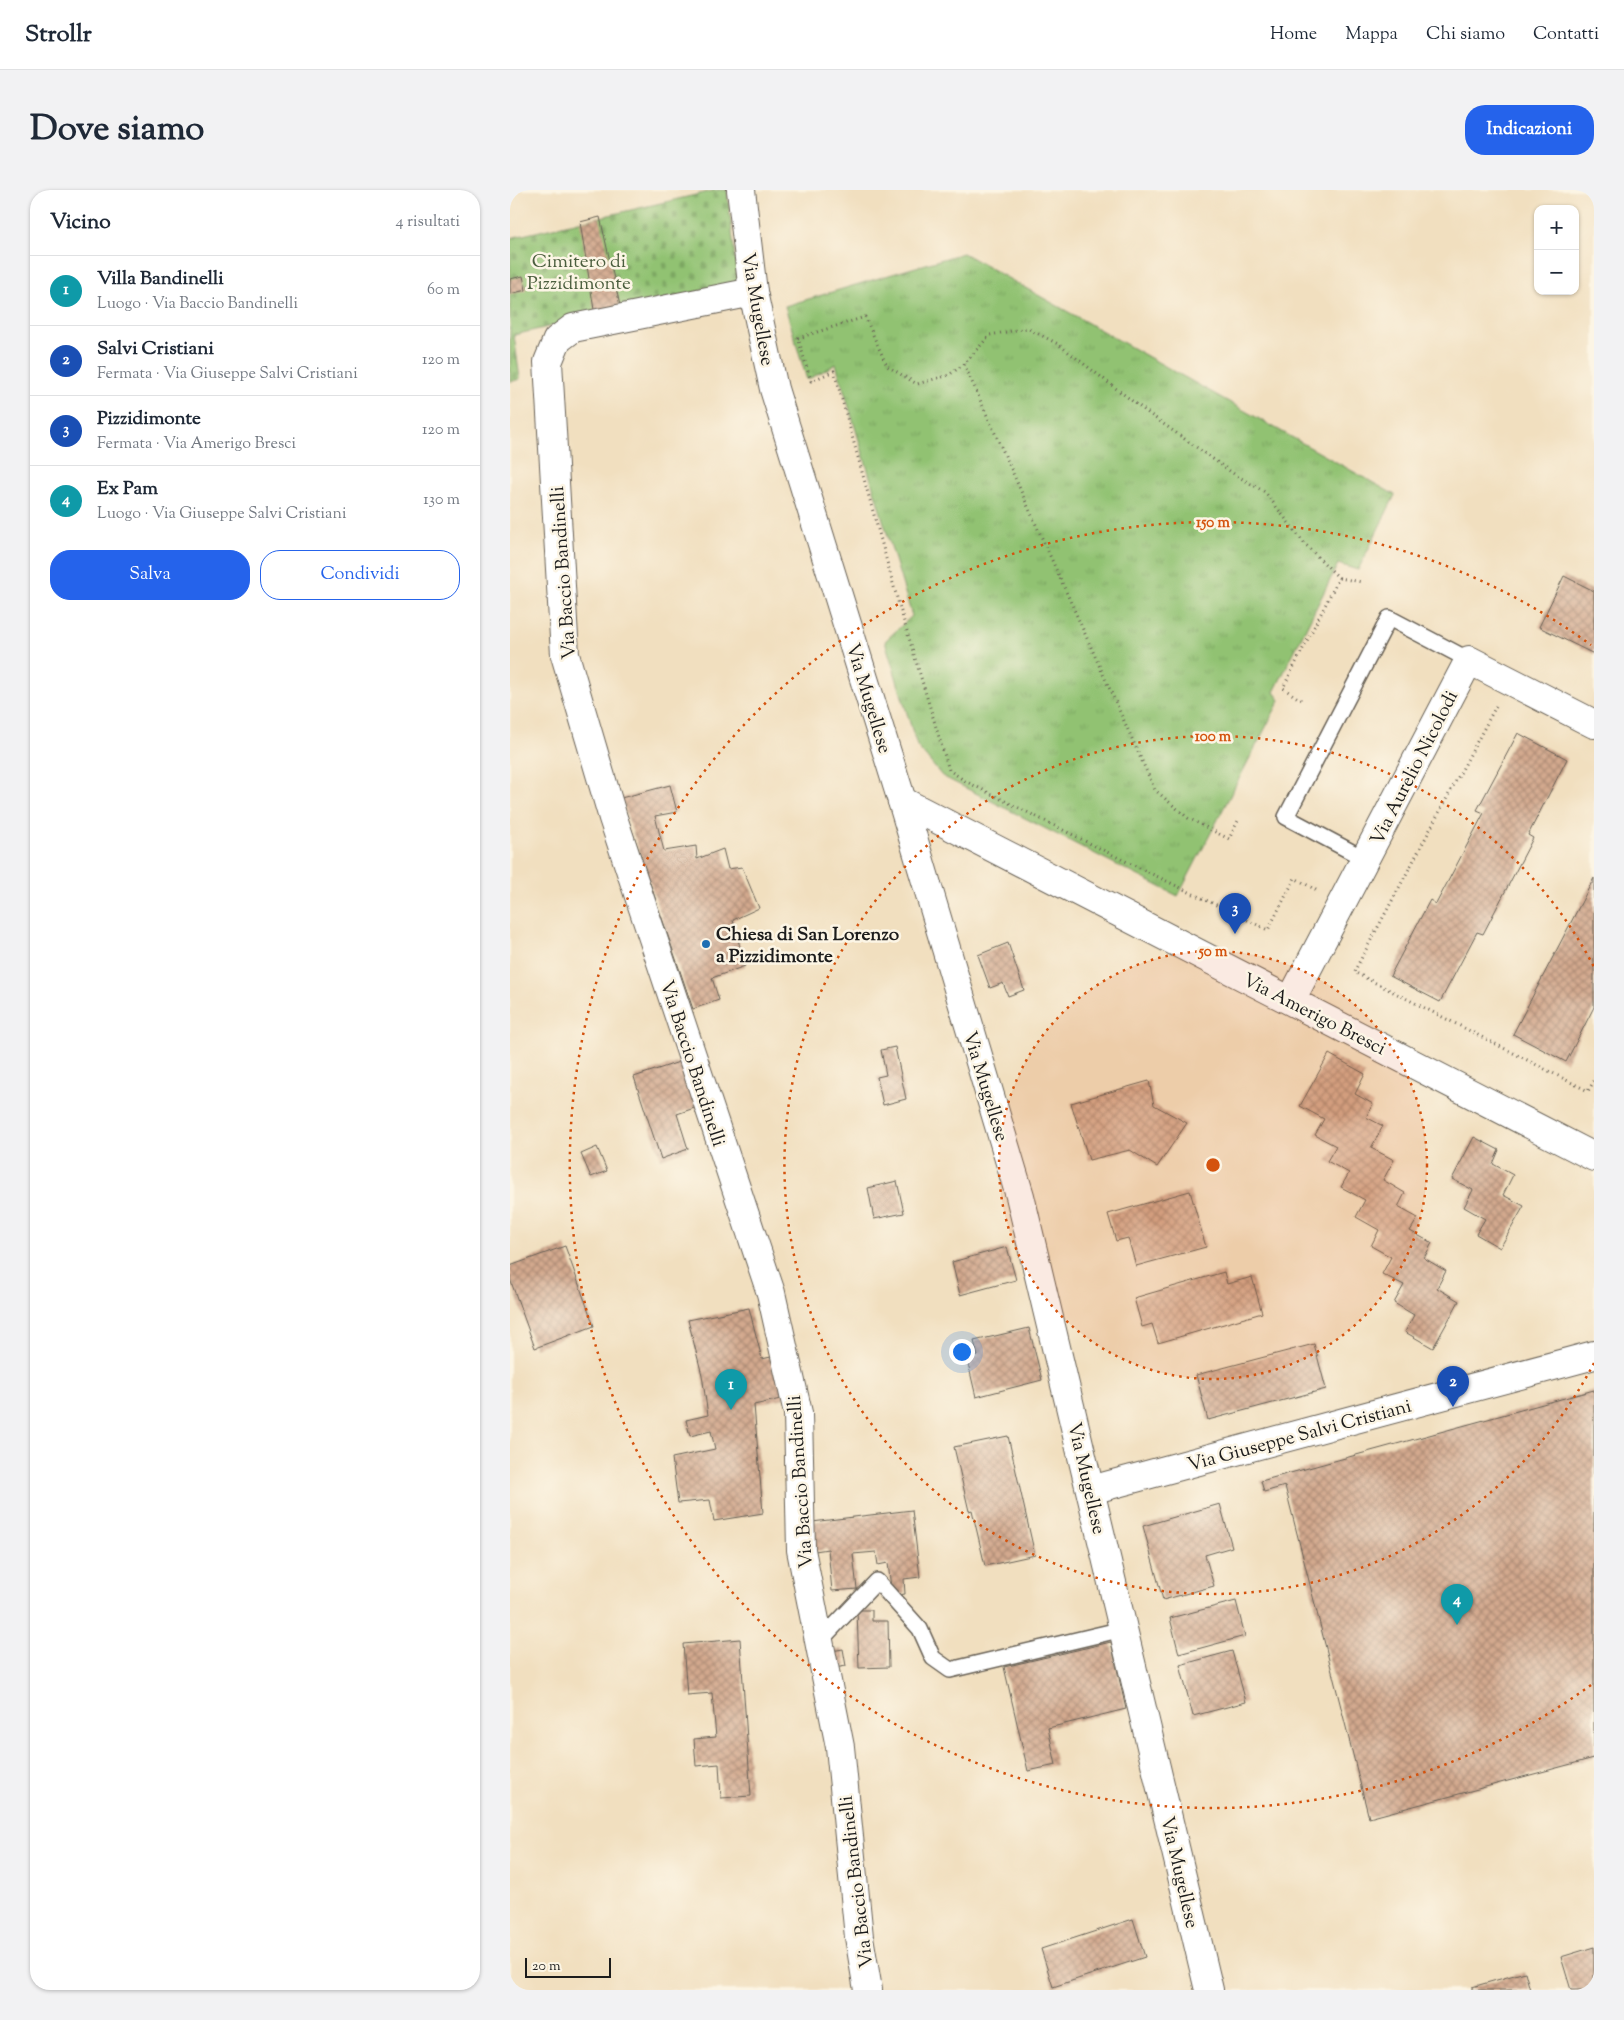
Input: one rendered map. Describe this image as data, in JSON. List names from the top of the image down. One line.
{"streets":{"street":["Via Mugellese","Via Baccio Bandinelli","Via Aurelio Nicolodi","Via Amerigo Bresci","Via Giuseppe Salvi Cristiani"]},"crossings":[["Via Mugellese","Via Baccio Bandinelli"],["Via Mugellese","Via Amerigo Bresci"],["Via Mugellese","Via Giuseppe Salvi Cristiani"],["Via Aurelio Nicolodi","Via Amerigo Bresci"]],"parks":["Cimitero di Pizzidimonte"],"places":["Chiesa di San Lorenzo a Pizzidimonte"],"scale_bar":"20 m","page":{"header":"Strollr","nav":["Home","Mappa","Chi siamo","Contatti"],"title":"Dove siamo","buttons":["Indicazioni",["Salva","Condividi"]],"heading":["Vicino","4 risultati"],"map_buttons":["+","−"],"list":[{"mark":"1","name":"Villa Bandinelli","note":"Luogo · Via Baccio Bandinelli","value":"60 m"},{"mark":"2","name":"Salvi Cristiani","note":"Fermata · Via Giuseppe Salvi Cristiani","value":"120 m"},{"mark":"3","name":"Pizzidimonte","note":"Fermata · Via Amerigo Bresci","value":"120 m"},{"mark":"4","name":"Ex Pam","note":"Luogo · Via Giuseppe Salvi Cristiani","value":"130 m"}],"pins":["3","2","1","4"],"scale":"20 m"},"rings":["150 m","100 m","50 m"]}
